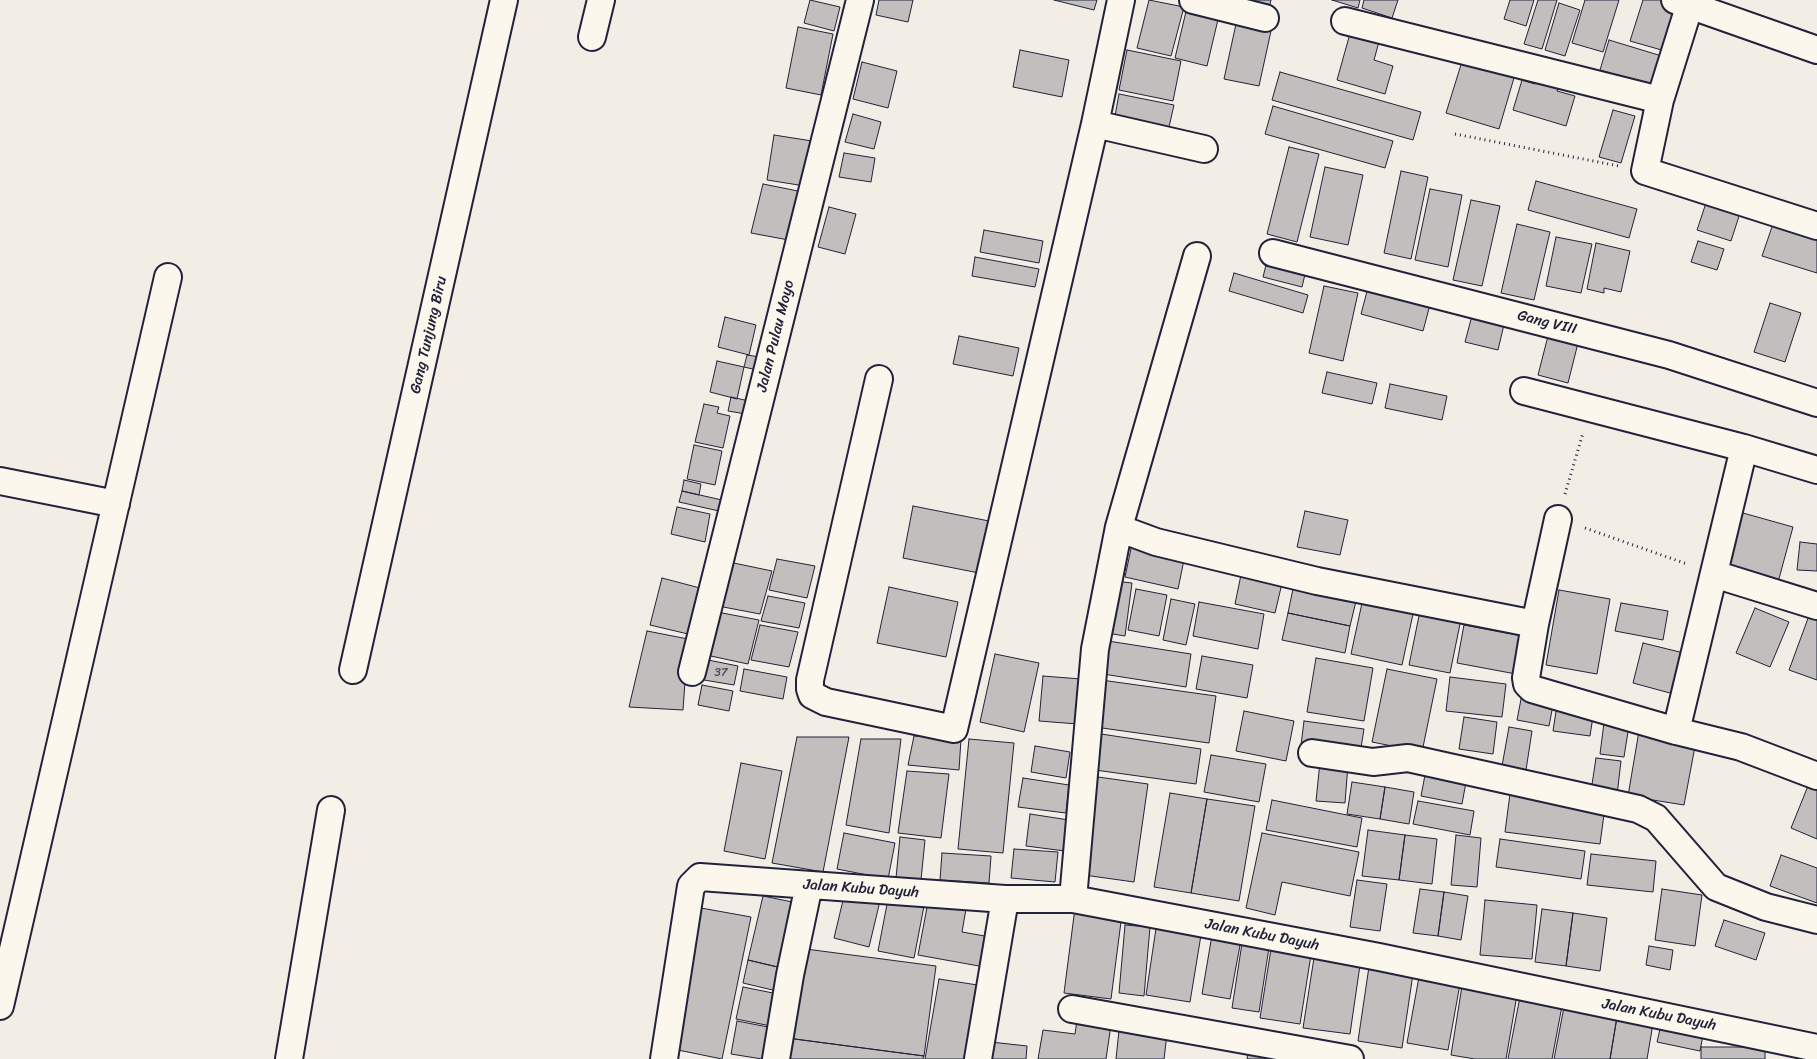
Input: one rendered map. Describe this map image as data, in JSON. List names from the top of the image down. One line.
{"streets":{"street":["Gang VIII","Gang Tunjung Biru","Jalan Pulau Moyo","Jalan Kubu Dayuh"]},"house_numbers":["37"]}
